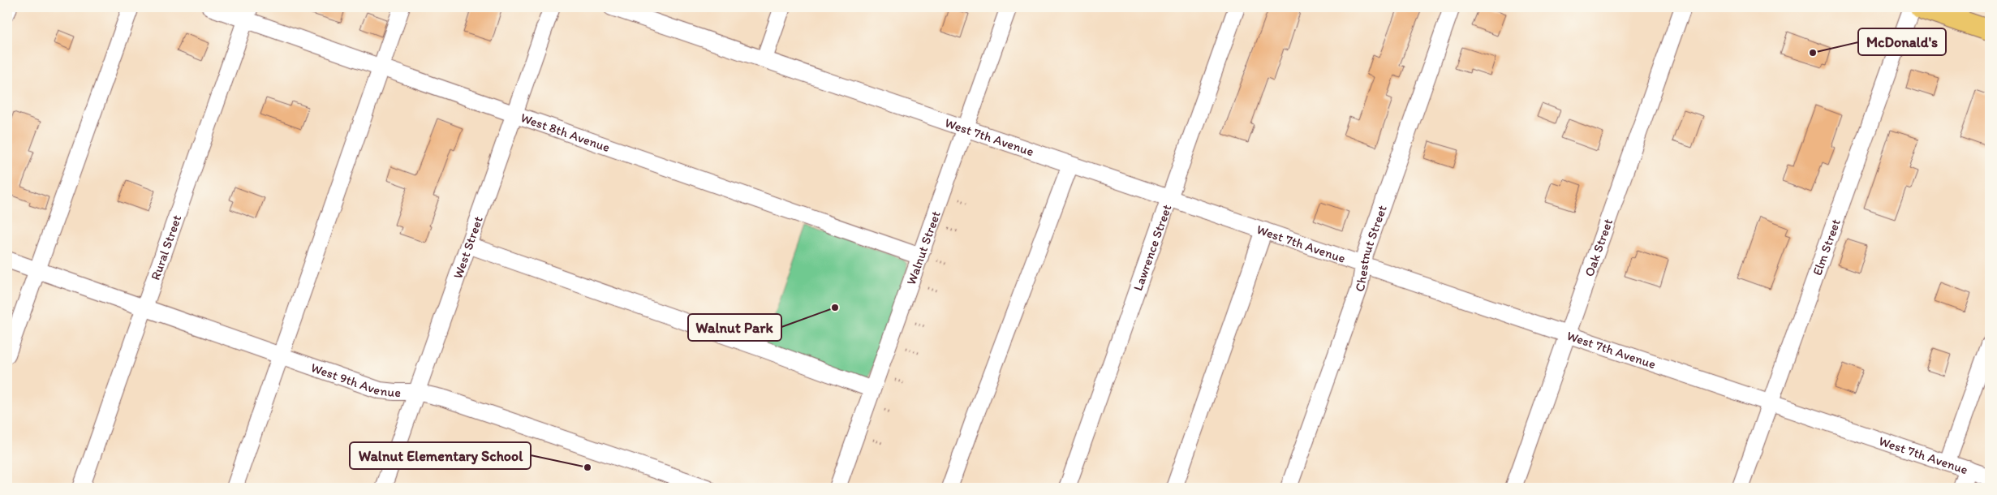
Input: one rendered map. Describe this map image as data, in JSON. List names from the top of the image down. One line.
{"streets":{"street":["West 8th Avenue","West 7th Avenue","Rural Street","West Street","Walnut Street","Lawrence Street","Chestnut Street","Oak Street","Elm Street","West 9th Avenue"]},"crossings":[["West 8th Avenue","Rural Street"],["West 8th Avenue","West Street"],["West 8th Avenue","Walnut Street"],["West 7th Avenue","Walnut Street"],["West 7th Avenue","Lawrence Street"],["West 7th Avenue","Chestnut Street"],["West 7th Avenue","Oak Street"],["West 7th Avenue","Elm Street"],["Rural Street","West 9th Avenue"],["West Street","West 9th Avenue"]],"places":["McDonald's","Walnut Park","Walnut Elementary School"]}
